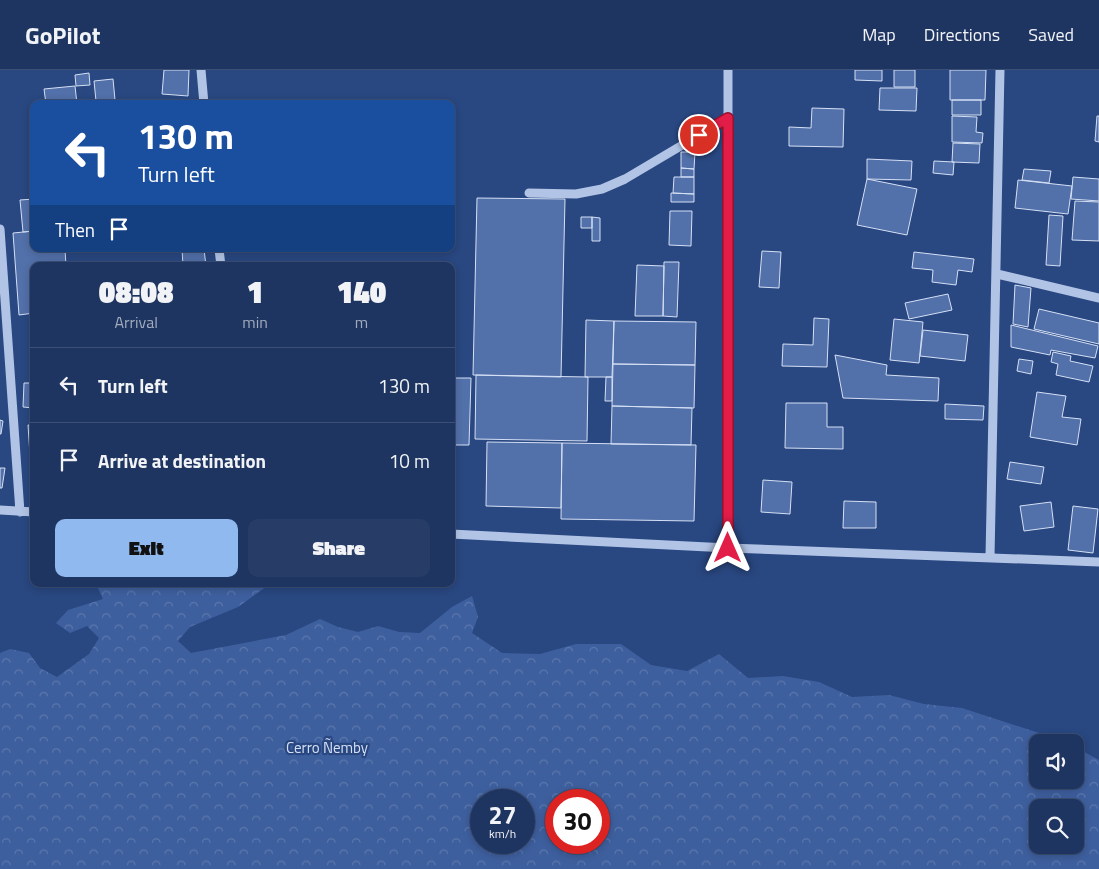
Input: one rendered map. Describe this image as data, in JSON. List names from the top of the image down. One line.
{"parks":["Cerro Ñemby"],"page":{"header":"GoPilot","nav":["Map","Directions","Saved"],"turn":["130 m","Turn left"],"then":"Then","eta":["08:08","Arrival","1","min","140","m"],"list":[{"name":"Turn left","value":"130 m"},{"name":"Arrive at destination","value":"10 m"}],"buttons":["Exit","Share"],"speed":"27 km/h","limit":"30"}}
